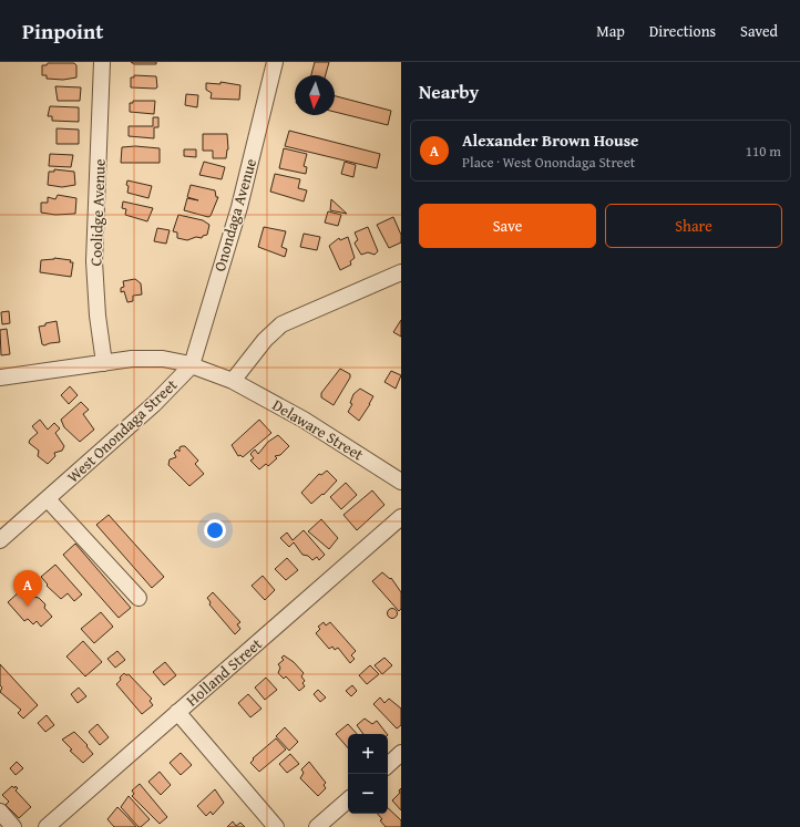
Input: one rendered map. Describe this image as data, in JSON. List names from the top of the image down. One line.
{"streets":{"street":["Coolidge Avenue","Onondaga Avenue","Delaware Street","West Onondaga Street","Holland Street"]},"crossings":[["Onondaga Avenue","West Onondaga Street"]],"north":"bottom","page":{"header":"Pinpoint","nav":["Map","Directions","Saved"],"heading":"Nearby","list":[{"mark":"A","name":"Alexander Brown House","note":"Place · West Onondaga Street","value":"110 m"}],"buttons":["Save","Share"],"pins":"A","map_buttons":["+","−"]}}
